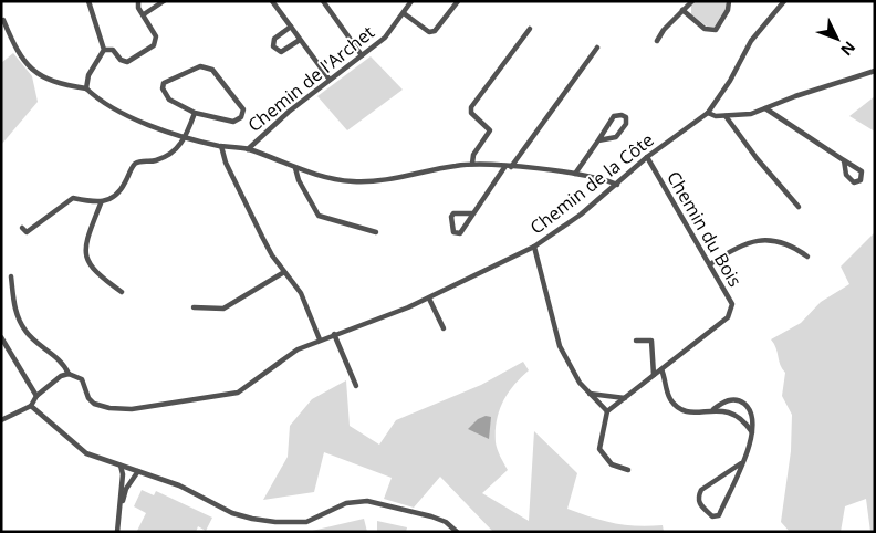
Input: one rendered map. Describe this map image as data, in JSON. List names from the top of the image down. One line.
{"streets":{"street":["Chemin de l'Archet","Chemin de la Côte","Chemin du Bois"]},"crossings":[["Chemin de la Côte","Chemin du Bois"]],"north":"bottom right"}
